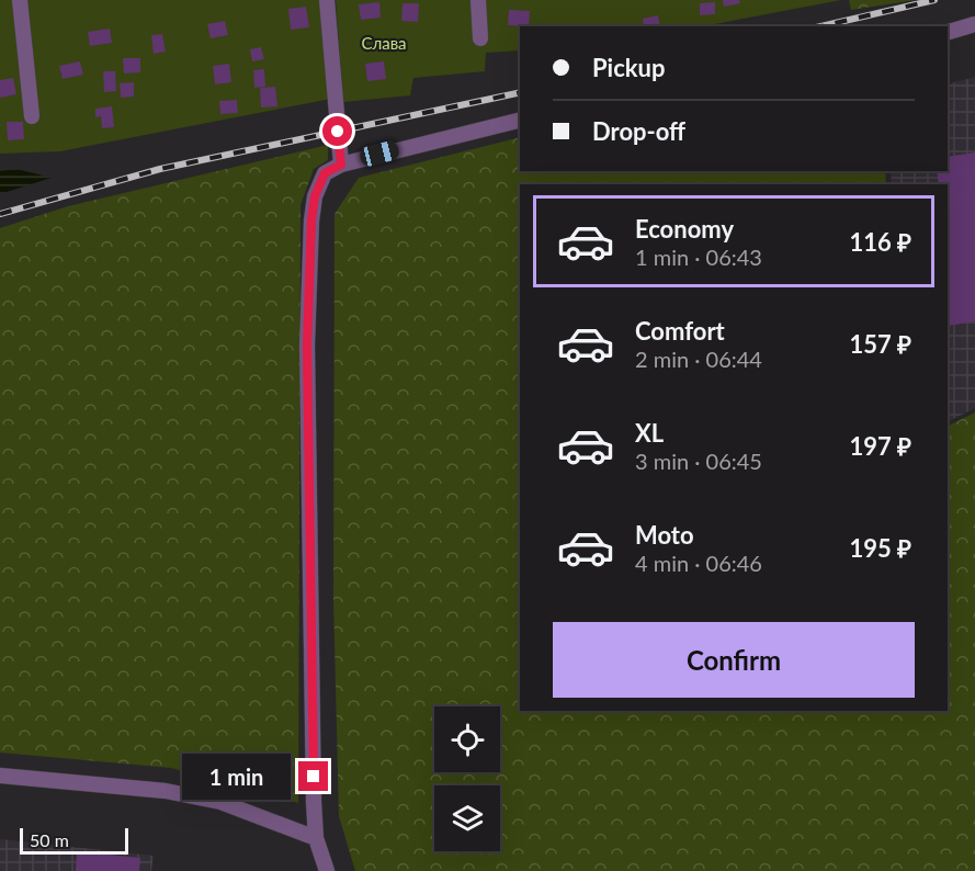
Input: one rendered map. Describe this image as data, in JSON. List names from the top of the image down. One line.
{"parks":["Слава"],"scale_bar":"50 m","page":{"banner":["Pickup","Drop-off"],"list":[{"name":"Economy","note":"1 min · 06:43","value":"116 ₽"},{"name":"Comfort","note":"2 min · 06:44","value":"157 ₽"},{"name":"XL","note":"3 min · 06:45","value":"197 ₽"},{"name":"Moto","note":"4 min · 06:46","value":"195 ₽"}],"buttons":"Confirm","bubble":"1 min","scale":"50 m"}}
